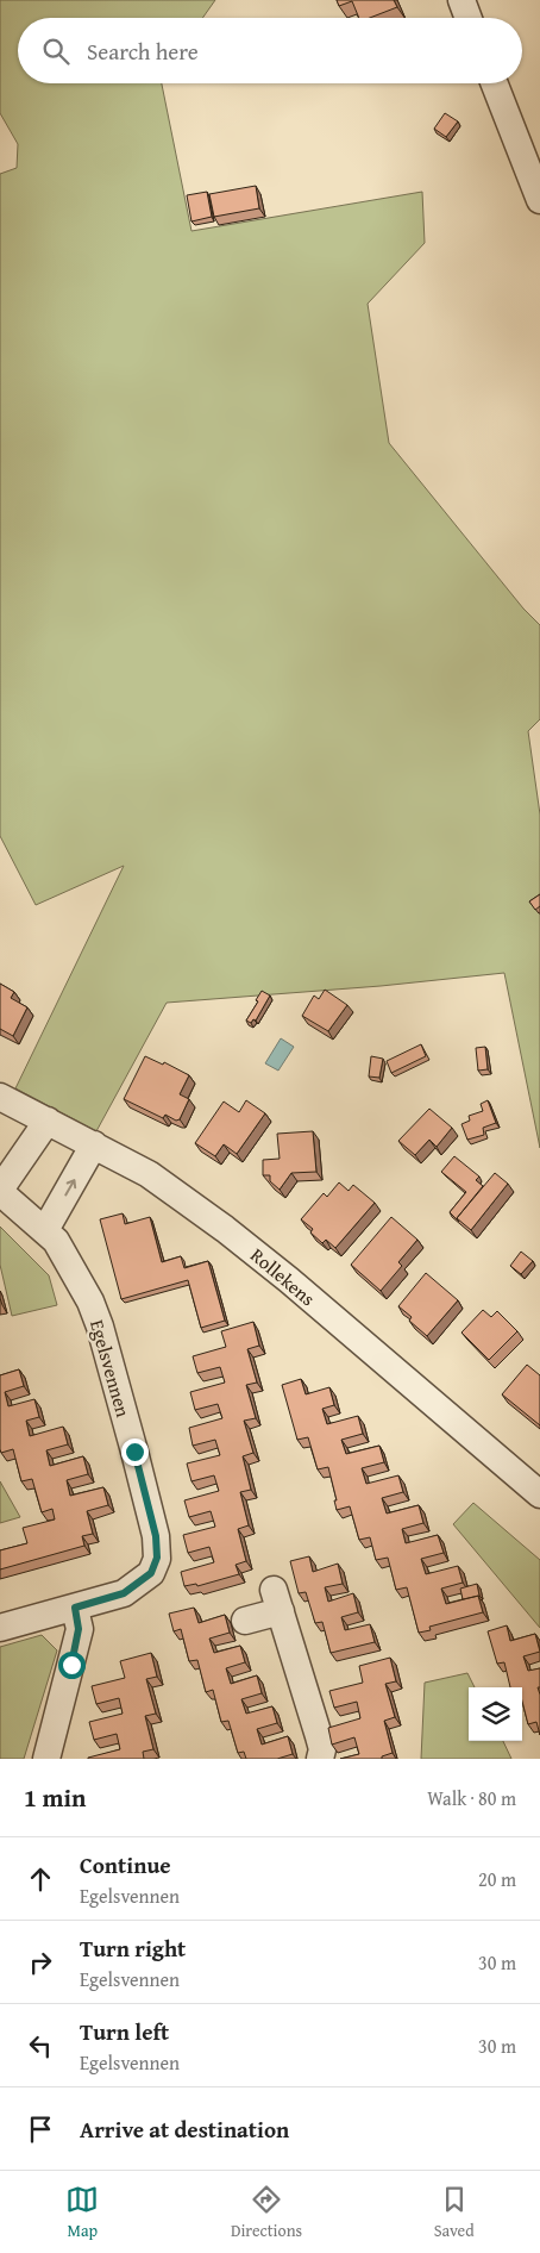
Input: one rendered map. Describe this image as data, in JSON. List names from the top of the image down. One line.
{"streets":{"street":["Rollekens","Egelsvennen"]},"crossings":[["Rollekens","Egelsvennen"]],"page":{"search":"Search here","heading":["1 min","Walk · 80 m"],"list":[["Continue","Egelsvennen","20 m"],["Turn right","Egelsvennen","30 m"],["Turn left","Egelsvennen","30 m"],"Arrive at destination"],"nav":["Map","Directions","Saved"]}}
